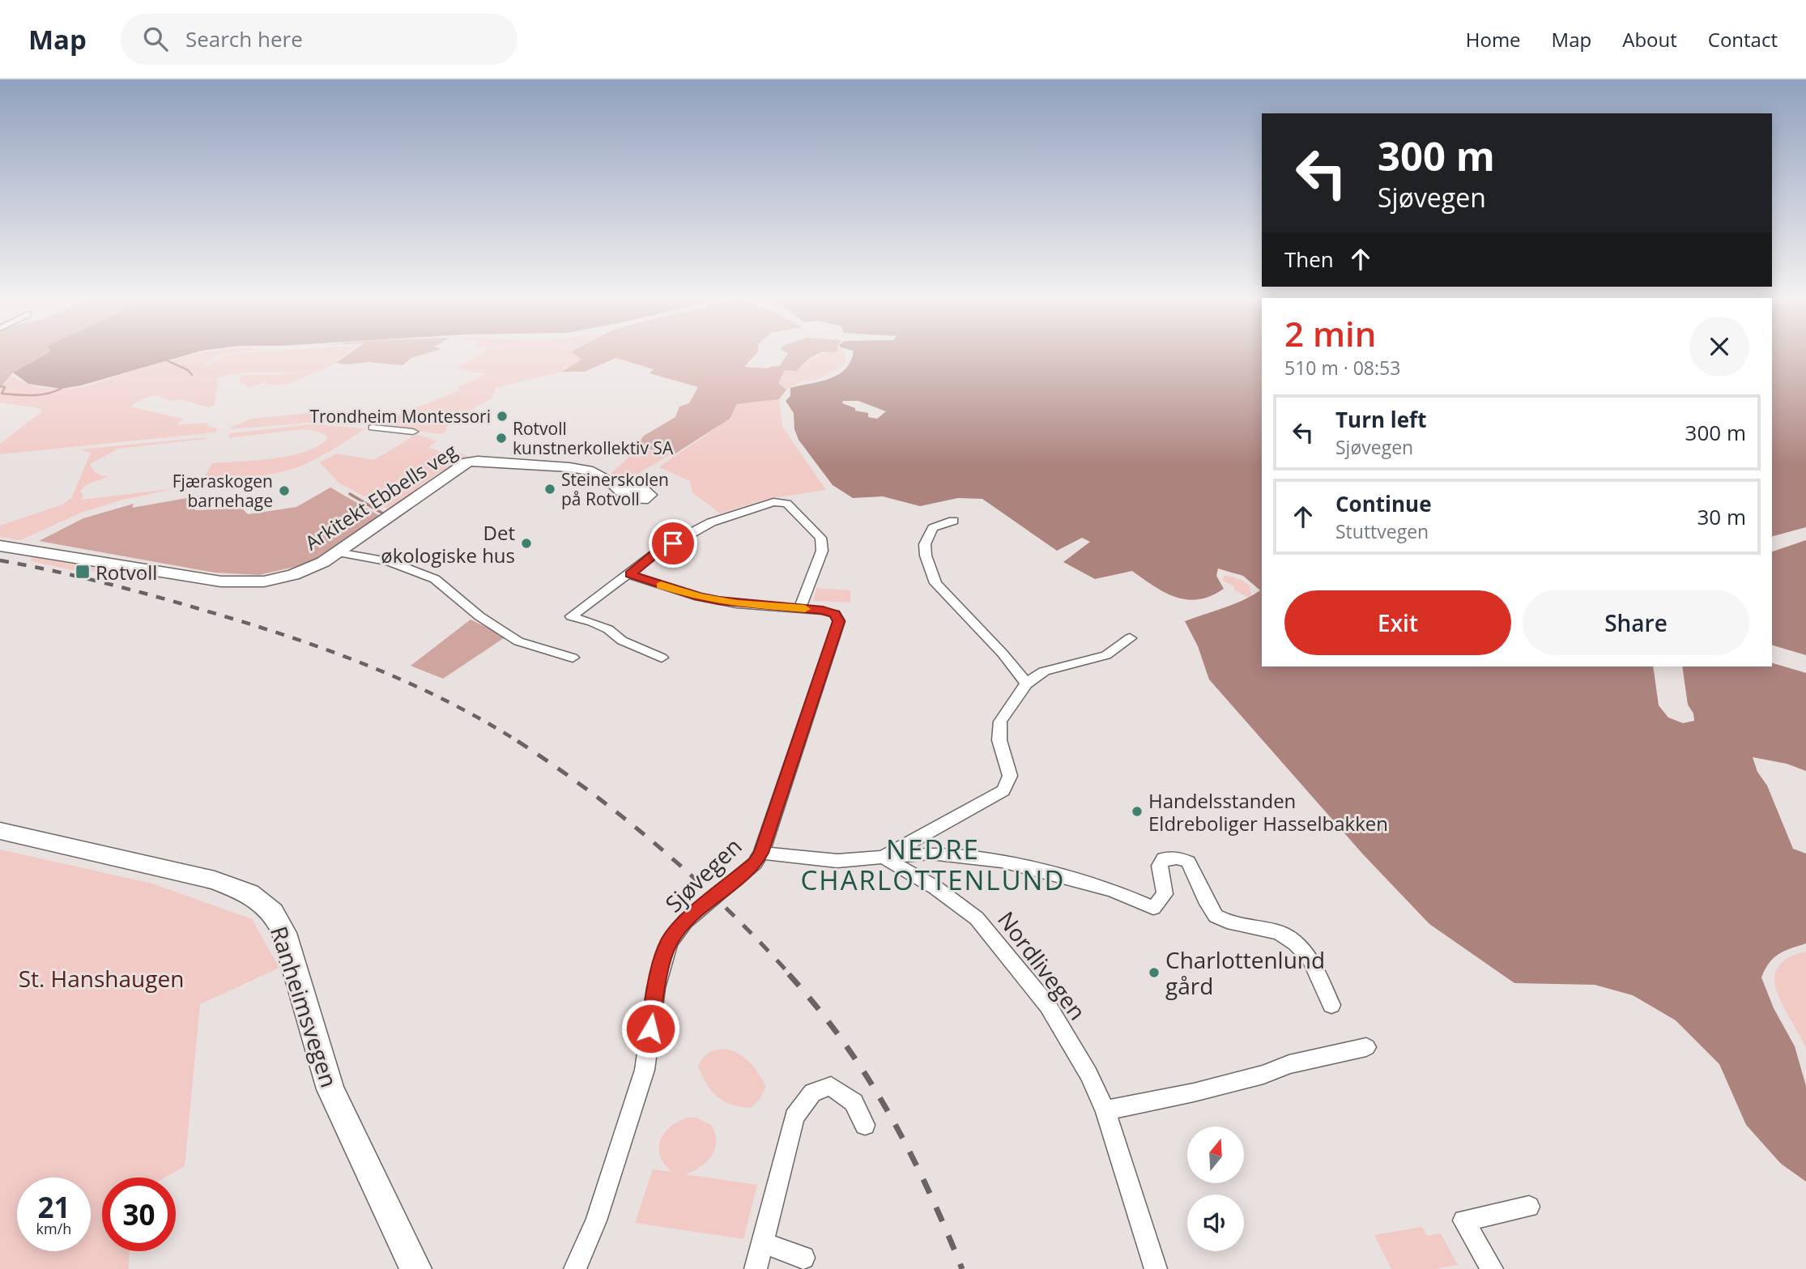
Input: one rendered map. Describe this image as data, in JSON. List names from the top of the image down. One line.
{"streets":{"street":["Arkitekt Ebbells veg","Sjøvegen","Nordlivegen","Ranheimsvegen"]},"districts":["NEDRE CHARLOTTENLUND"],"parks":["St. Hanshaugen"],"places":{"other":["Trondheim Montessori","Rotvoll kunstnerkollektiv SA","Steinerskolen på Rotvoll","Fjæraskogen barnehage","Det økologiske hus","Handelsstanden Eldreboliger Hasselbakken","Charlottenlund gård"],"transit":["Rotvoll"]},"north":"top","page":{"header":"Map","search":"Search here","nav":["Home","Map","About","Contact"],"turn":["300 m","Sjøvegen"],"then":"Then","heading":["2 min","510 m · 08:53"],"list":[{"name":"Turn left","note":"Sjøvegen","value":"300 m"},{"name":"Continue","note":"Stuttvegen","value":"30 m"}],"buttons":["Exit","Share"],"speed":"21 km/h","limit":"30"}}
